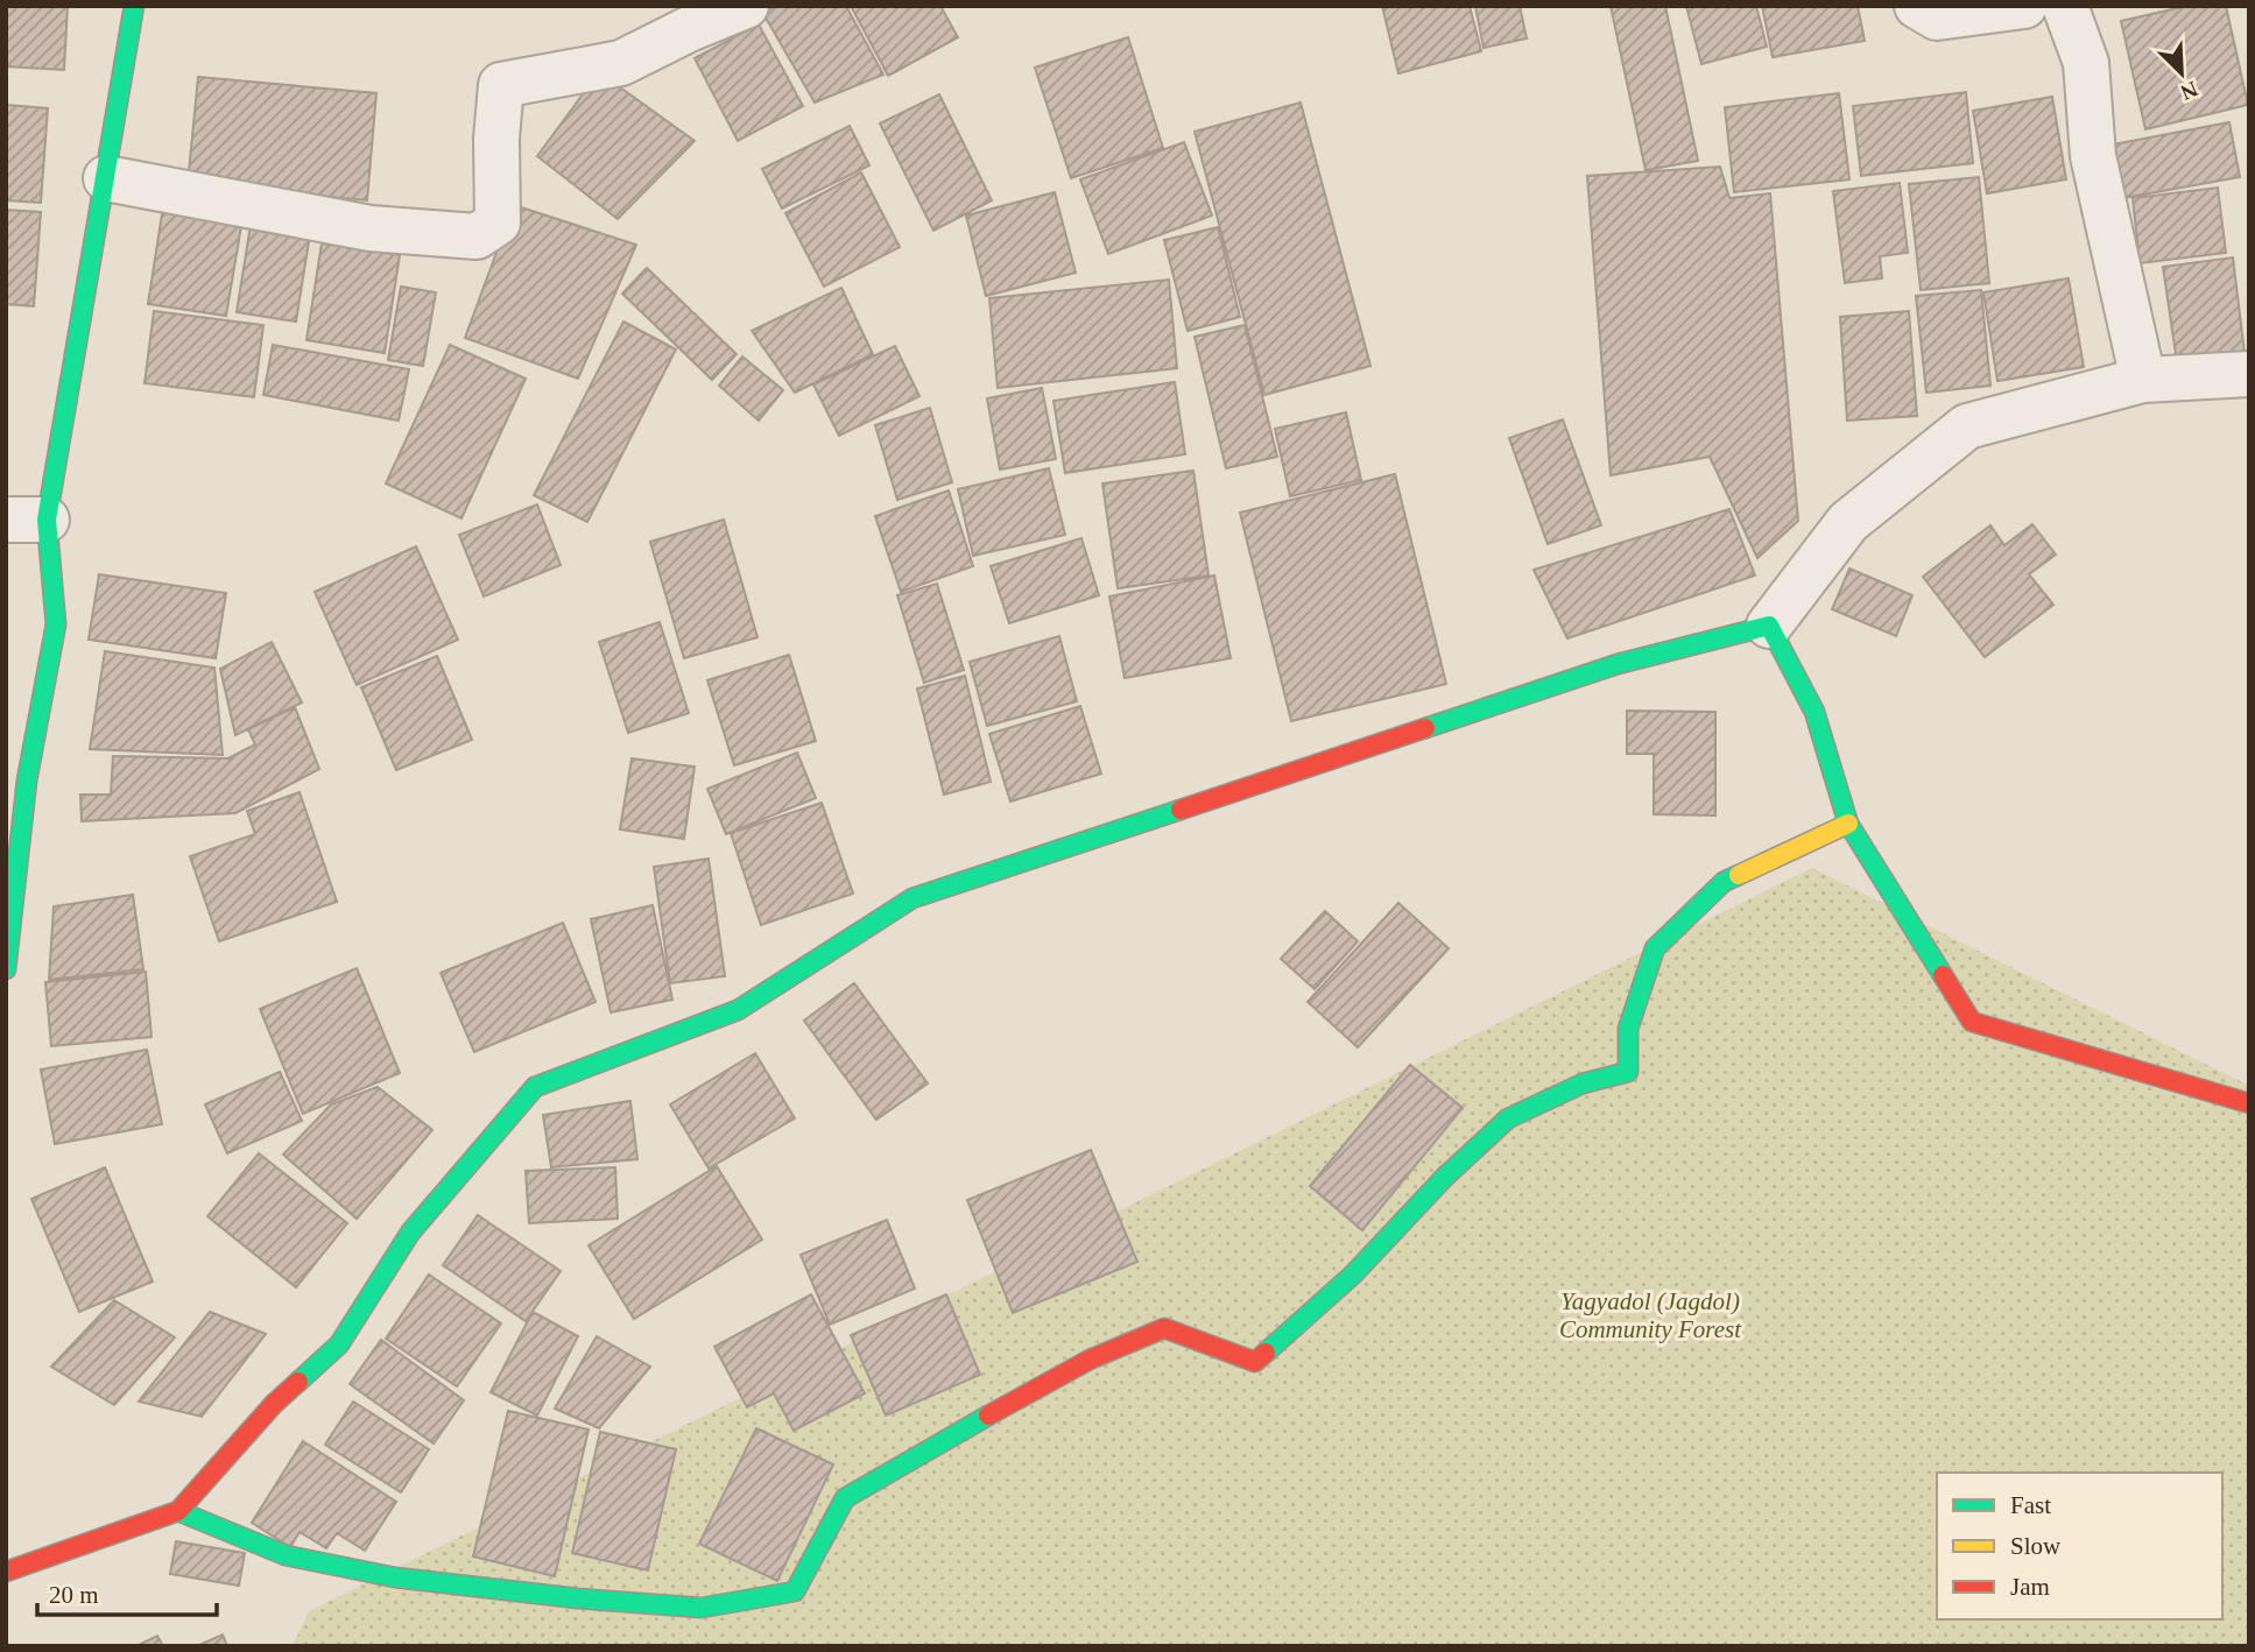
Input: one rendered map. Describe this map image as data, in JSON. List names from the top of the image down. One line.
{"parks":["Yagyadol (Jagdol) Community Forest"],"legend":["Fast","Slow","Jam"],"scale_bar":"20 m","north":"bottom right"}
